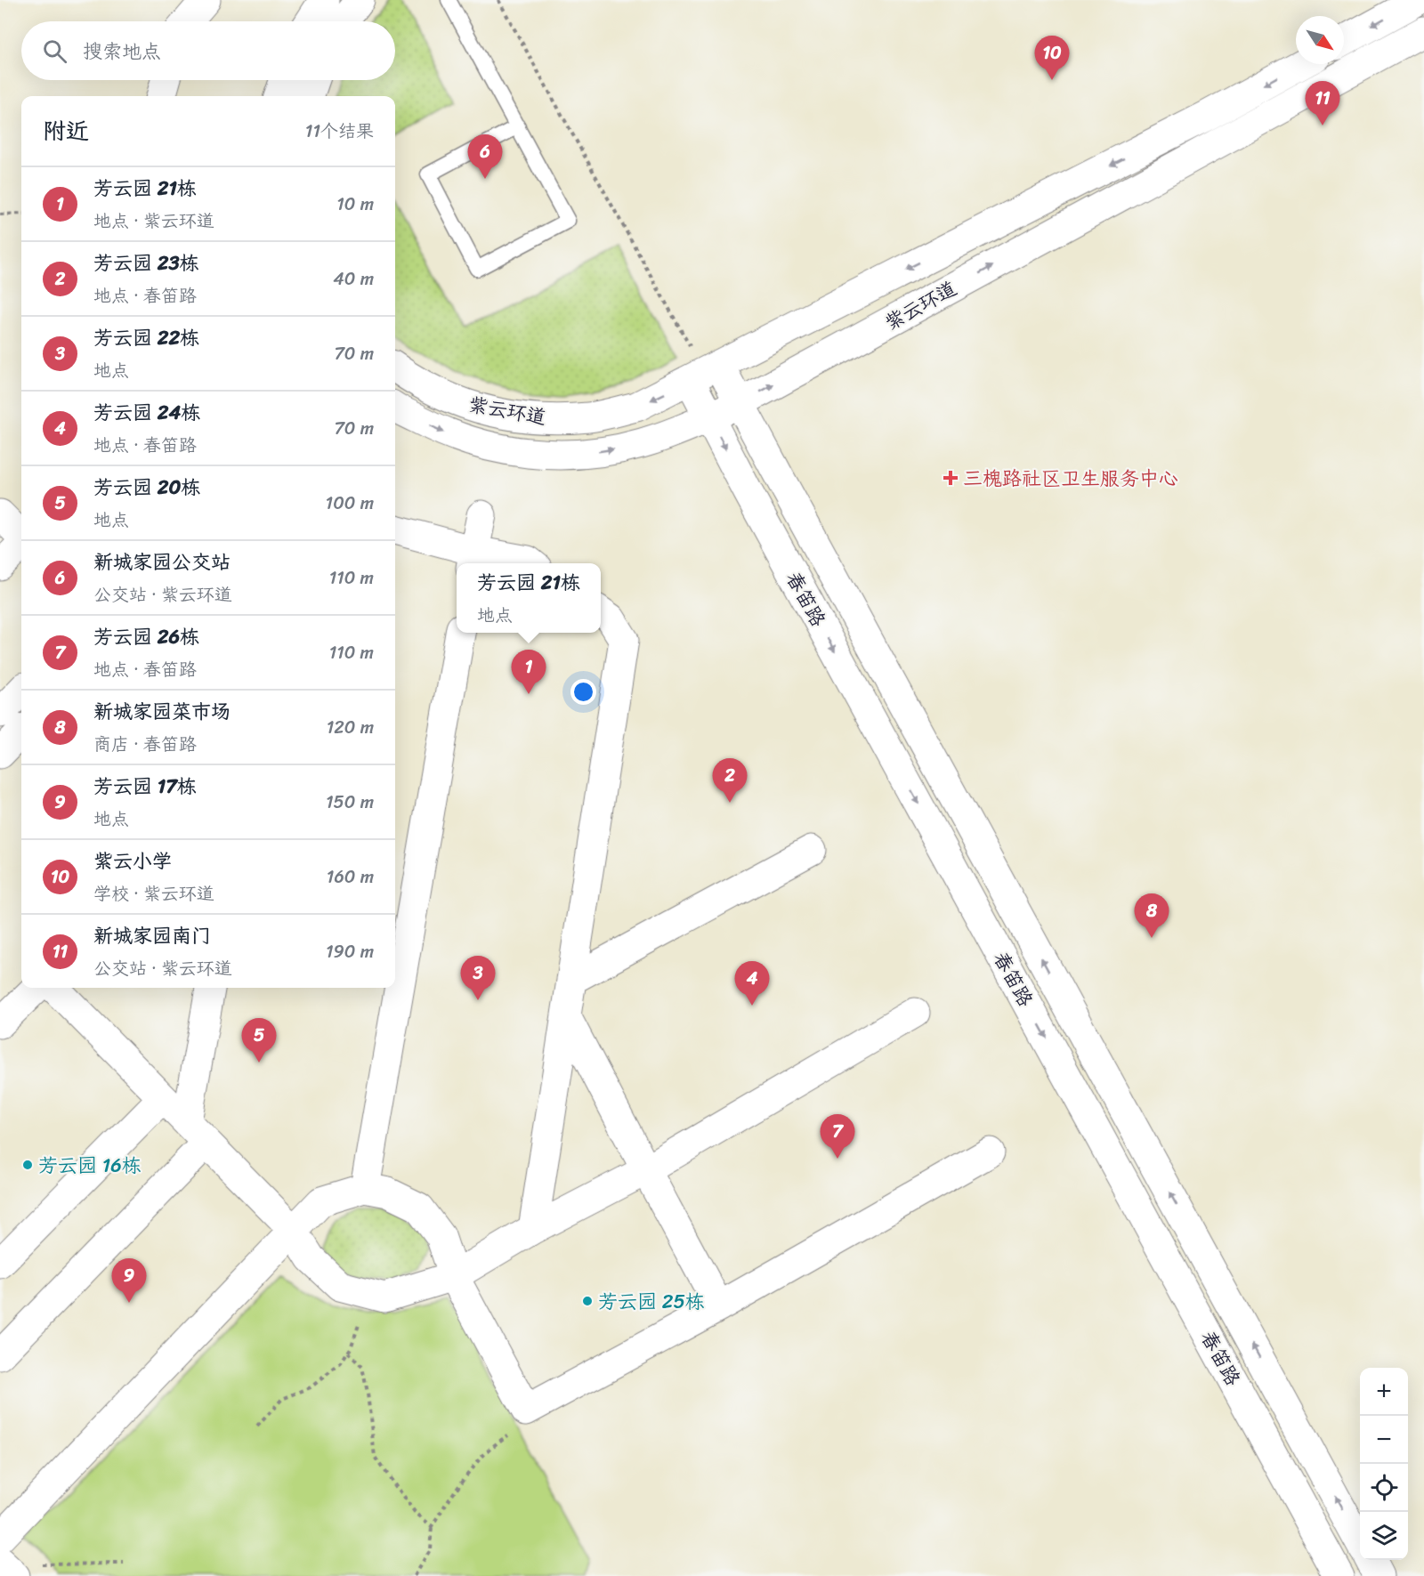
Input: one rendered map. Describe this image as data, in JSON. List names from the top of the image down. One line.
{"streets":{"street":["紫云环道","春笛路"]},"crossings":[["紫云环道","春笛路"]],"places":{"health":["三槐路社区卫生服务中心"],"other":["芳云园 16栋","芳云园 25栋"]},"north":"bottom right","page":{"search":"搜索地点","pins":["10","11","6","1","2","8","3","4","5","7","9"],"heading":["附近","11个结果"],"list":[{"mark":"1","name":"芳云园 21栋","note":"地点 · 紫云环道","value":"10 m"},{"mark":"2","name":"芳云园 23栋","note":"地点 · 春笛路","value":"40 m"},{"mark":"3","name":"芳云园 22栋","note":"地点","value":"70 m"},{"mark":"4","name":"芳云园 24栋","note":"地点 · 春笛路","value":"70 m"},{"mark":"5","name":"芳云园 20栋","note":"地点","value":"100 m"},{"mark":"6","name":"新城家园公交站","note":"公交站 · 紫云环道","value":"110 m"},{"mark":"7","name":"芳云园 26栋","note":"地点 · 春笛路","value":"110 m"},{"mark":"8","name":"新城家园菜市场","note":"商店 · 春笛路","value":"120 m"},{"mark":"9","name":"芳云园 17栋","note":"地点","value":"150 m"},{"mark":"10","name":"紫云小学","note":"学校 · 紫云环道","value":"160 m"},{"mark":"11","name":"新城家园南门","note":"公交站 · 紫云环道","value":"190 m"}],"popup":["芳云园 21栋","地点"],"map_buttons":["+","−"]}}
